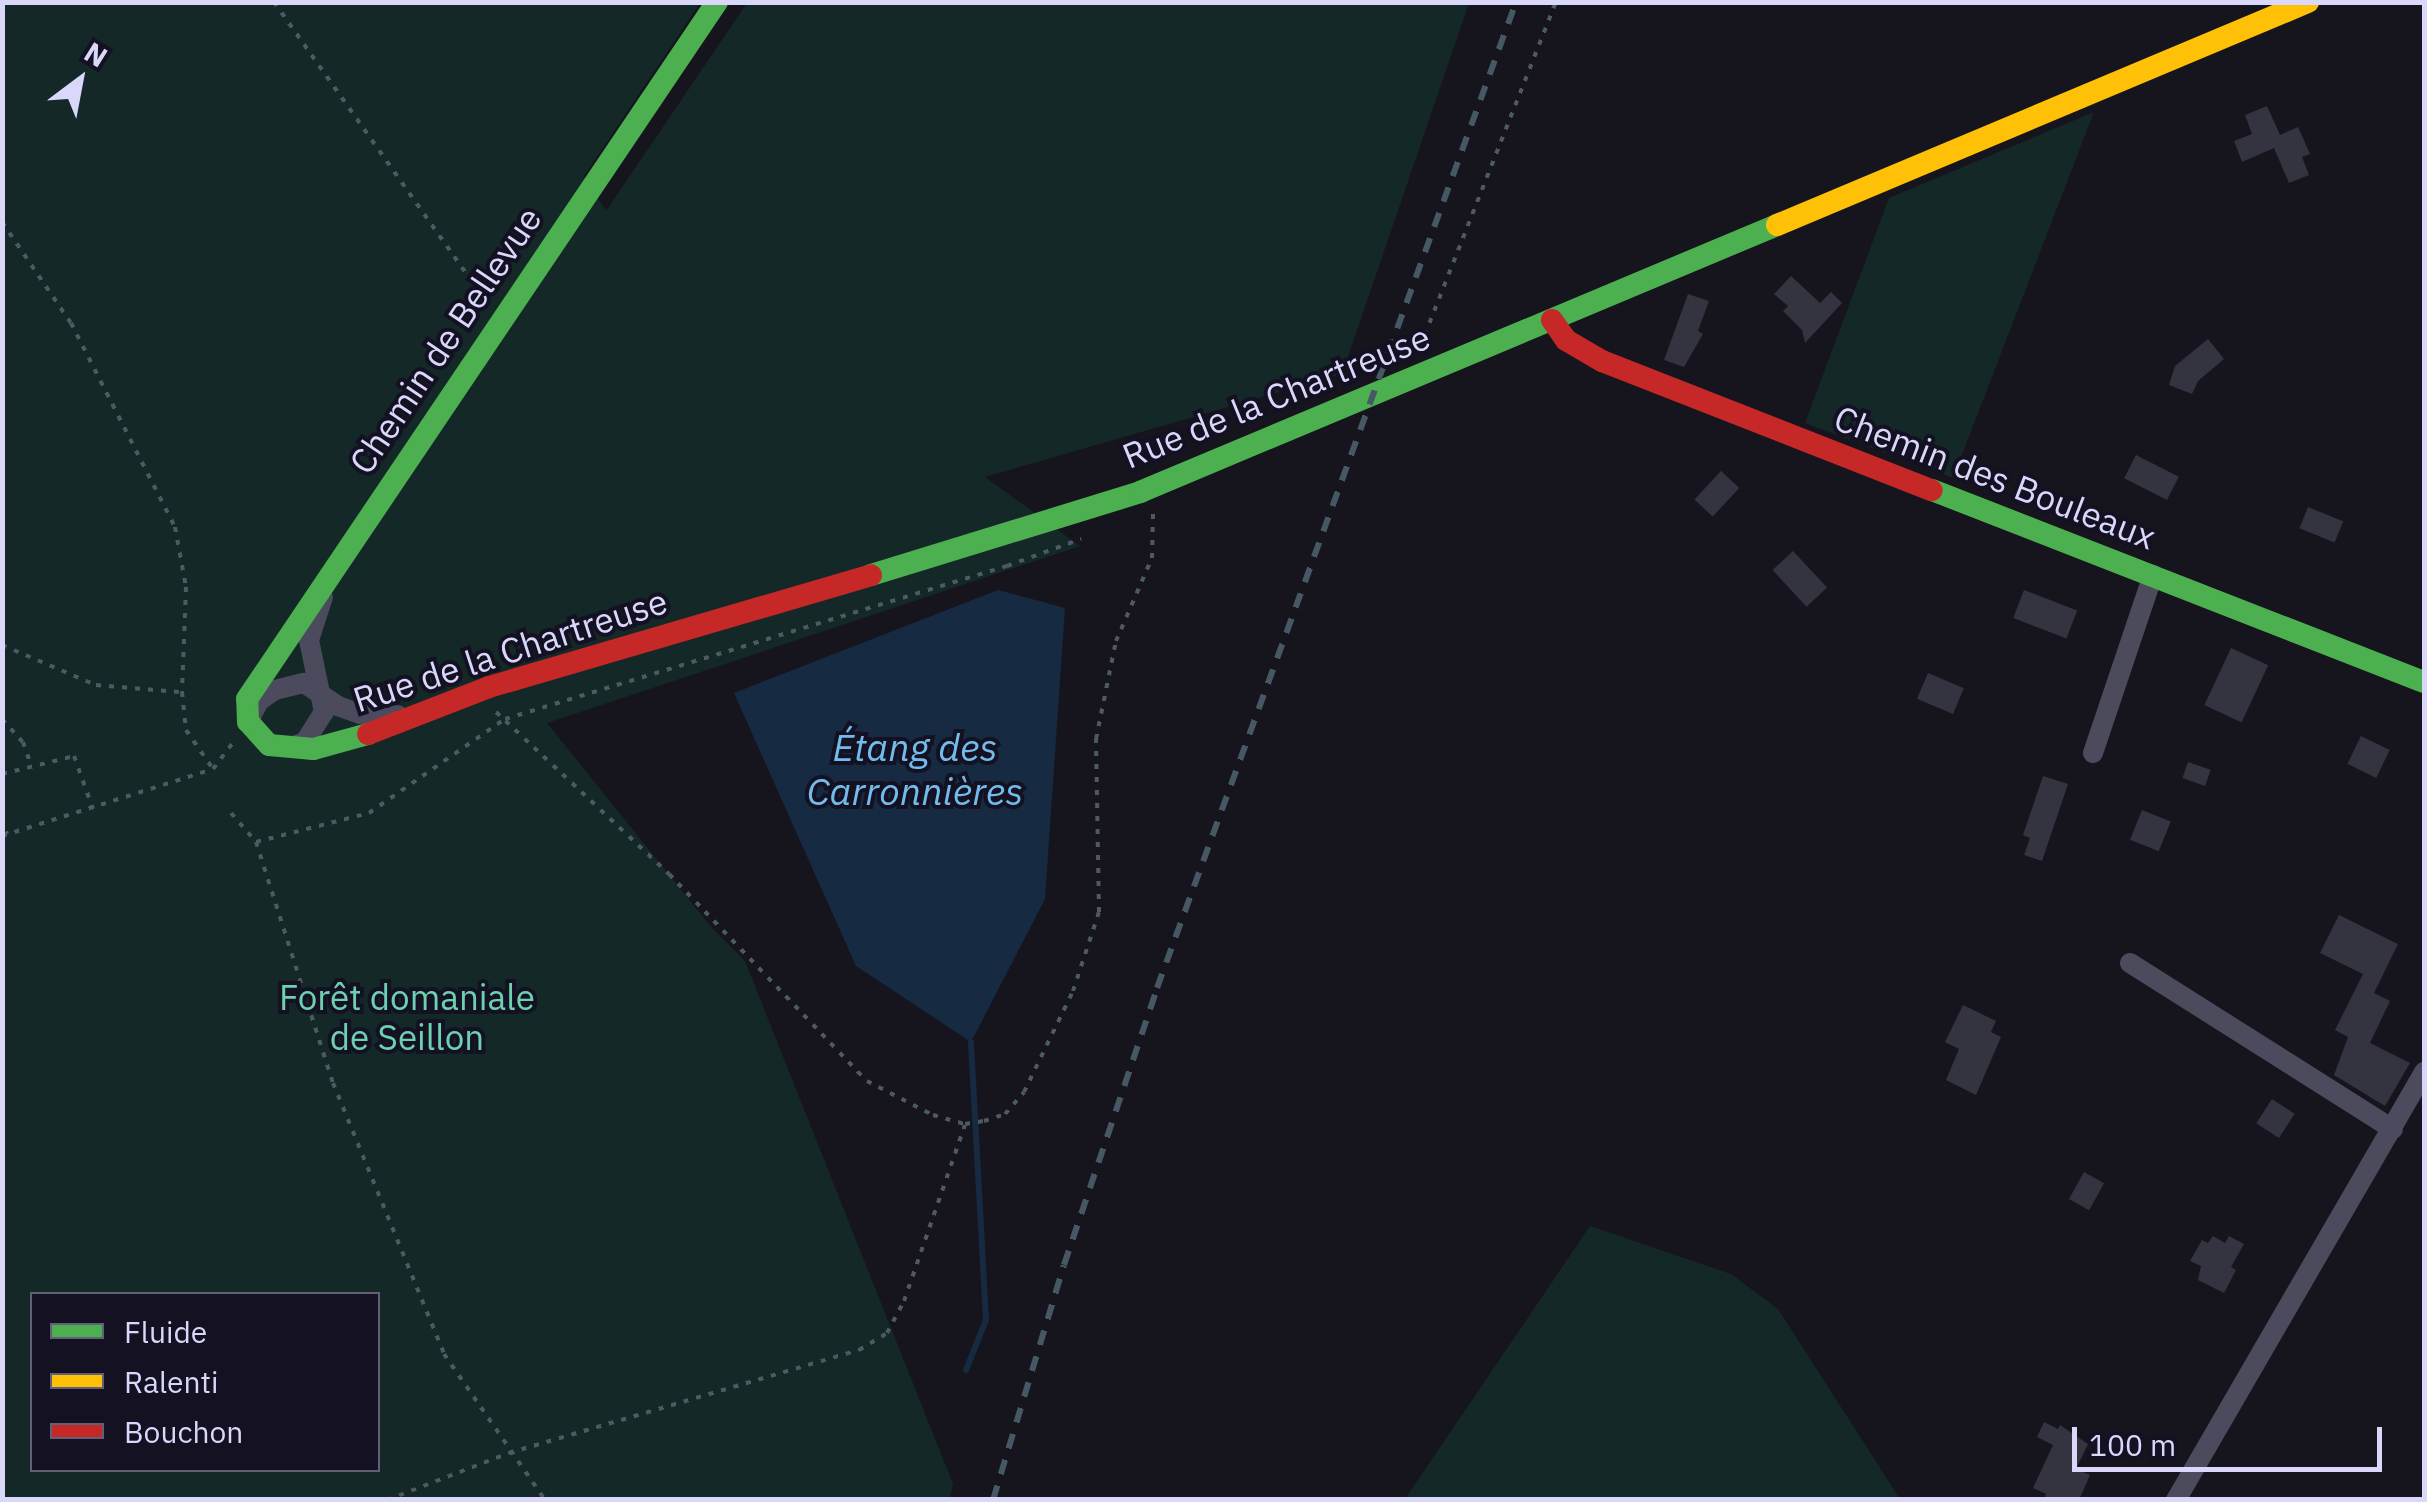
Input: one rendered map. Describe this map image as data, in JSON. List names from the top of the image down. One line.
{"streets":{"street":["Chemin de Bellevue","Rue de la Chartreuse","Chemin des Bouleaux"]},"crossings":[["Chemin de Bellevue","Rue de la Chartreuse"],["Rue de la Chartreuse","Chemin des Bouleaux"]],"water":["Étang des Carronnières"],"parks":["Forêt domaniale de Seillon"],"legend":["Fluide","Ralenti","Bouchon"],"scale_bar":"100 m","north":"top right"}
